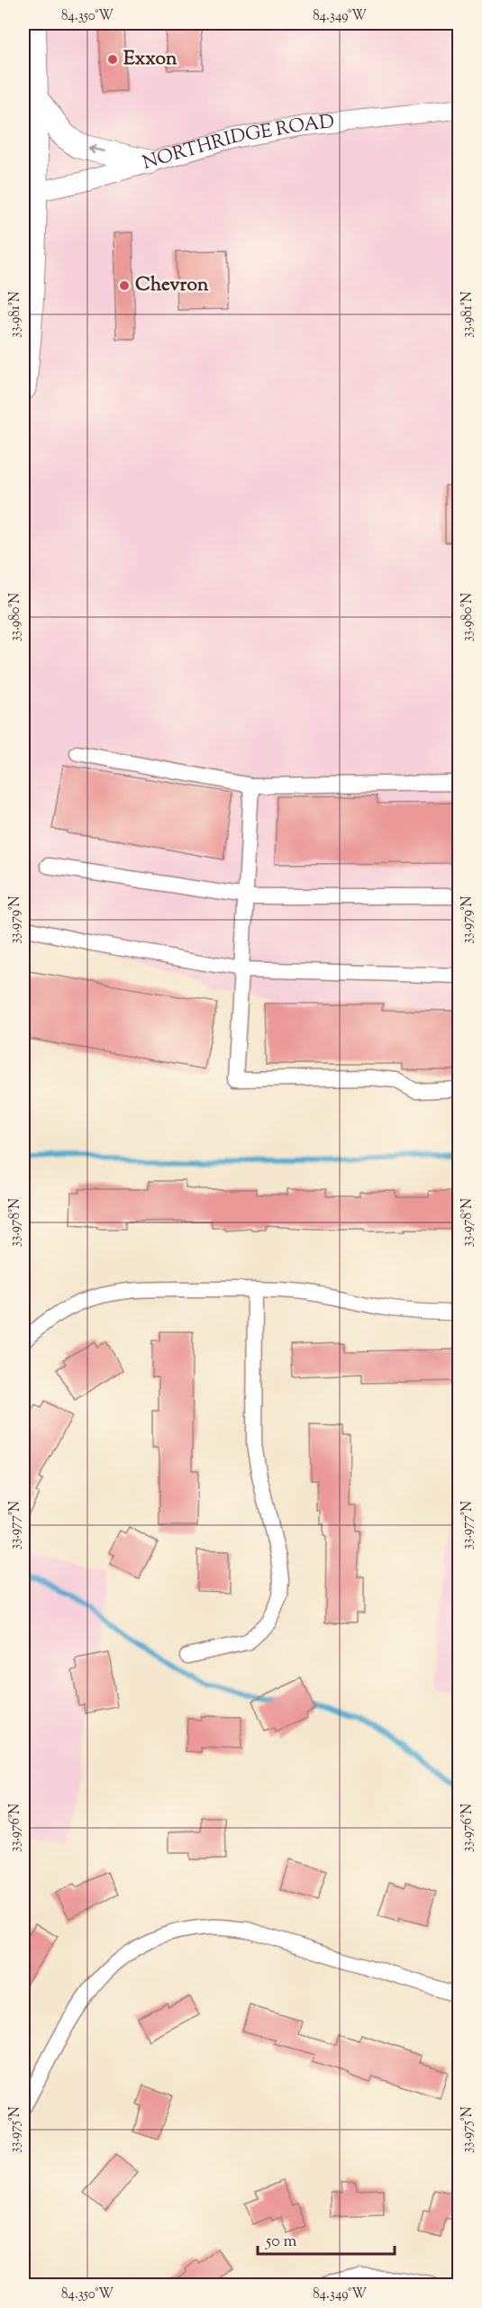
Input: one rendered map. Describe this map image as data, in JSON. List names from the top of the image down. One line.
{"streets":{"street":["NORTHRIDGE ROAD"]},"places":["Exxon","Chevron"],"scale_bar":"50 m","coordinates":["84.350°W","84.349°W","33.981°N","33.980°N","33.979°N","33.978°N","33.977°N","33.976°N","33.975°N"]}
